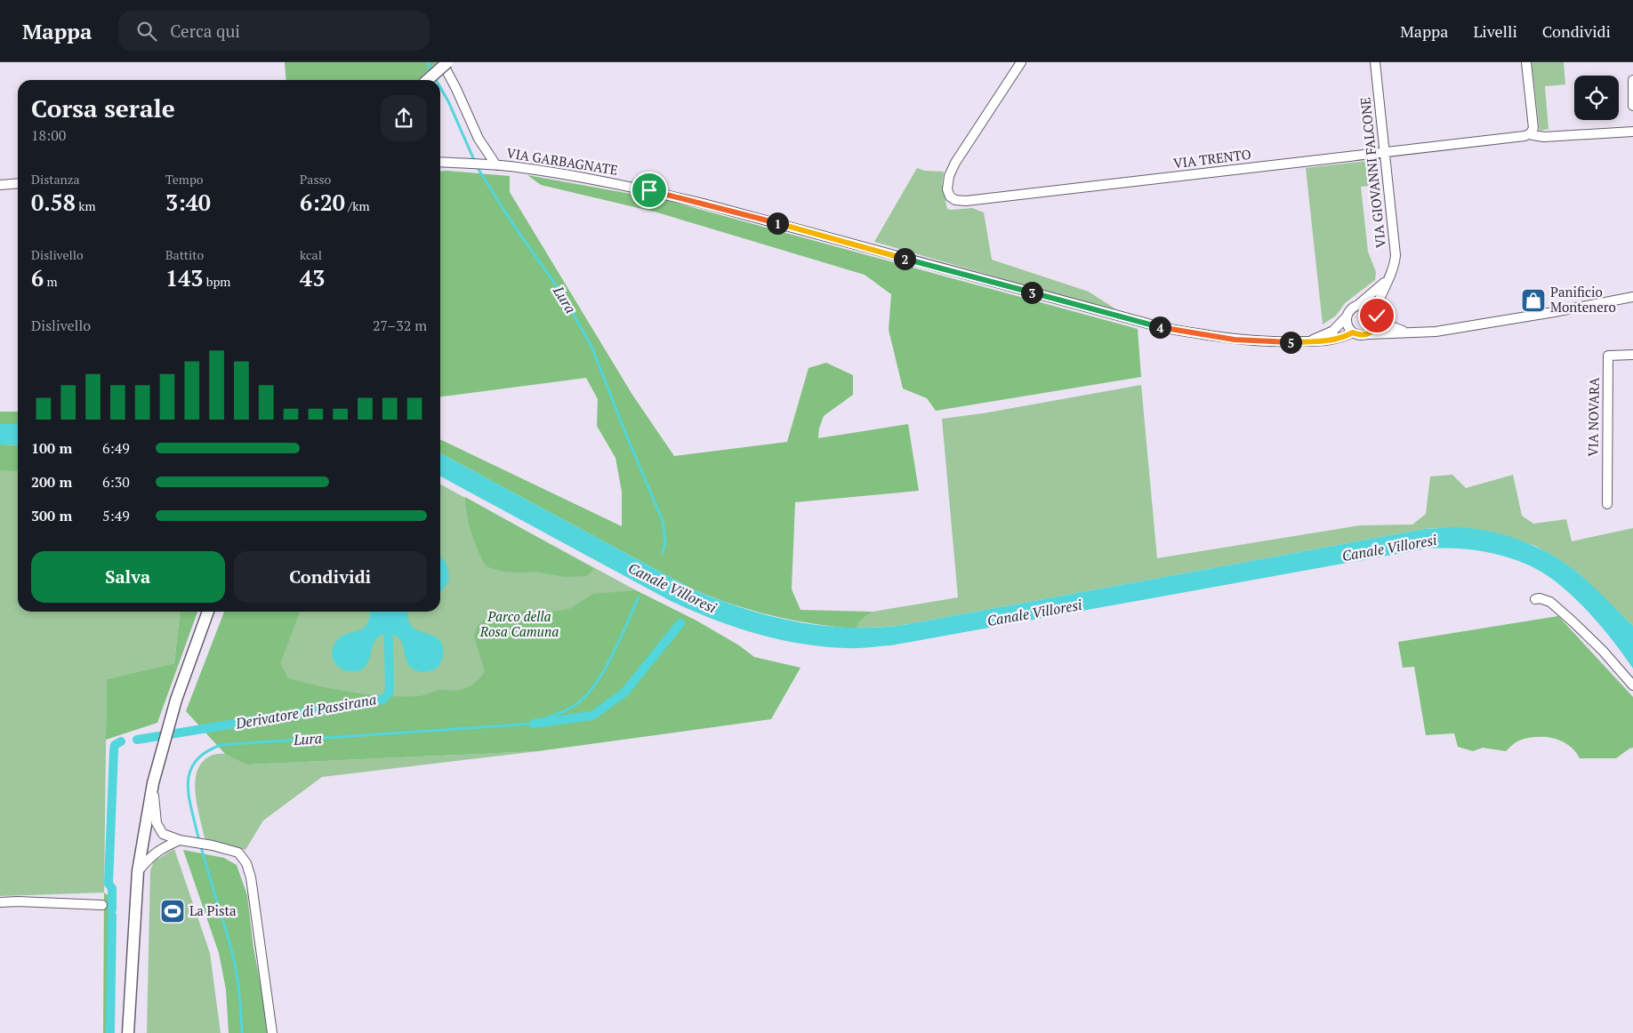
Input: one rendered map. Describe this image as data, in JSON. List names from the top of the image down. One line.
{"streets":{"street":["VIA TRENTO","VIA GARBAGNATE","VIA GIOVANNI FALCONE","VIA NOVARA"]},"crossings":[["VIA TRENTO","VIA GIOVANNI FALCONE"]],"water":["Lura","Canale Villoresi","Derivatore di Passirana"],"parks":["Parco della Rosa Camuna"],"places":{"shop":["Panificio Montenero"],"sports":["La Pista"]},"page":{"header":"Mappa","search":"Cerca qui","nav":["Mappa","Livelli","Condividi"],"heading":["Corsa serale","18:00"],"stats":[["Distanza","0.58 km"],["Tempo","3:40"],["Passo","6:20 /km"],["Dislivello","6 m"],["Battito","143 bpm"],["kcal","43"]],"pins":["1","2","3","4","5"],"chart":["Dislivello","27–32 m"],"list":[{"name":"100 m","note":"6:49"},{"name":"200 m","note":"6:30"},{"name":"300 m","note":"5:49"}],"buttons":["Salva","Condividi"]}}
